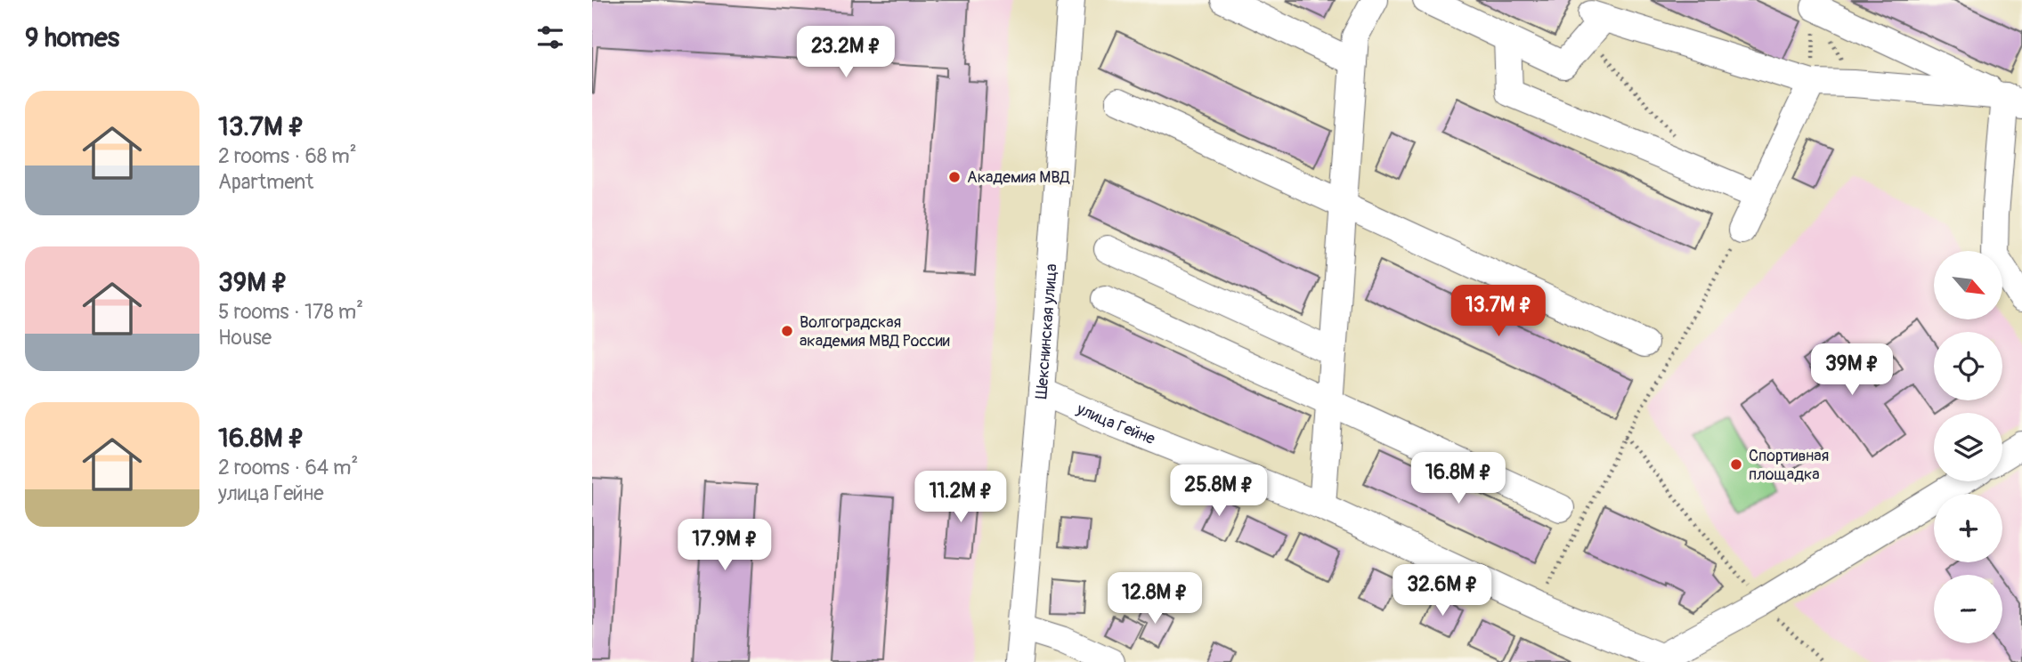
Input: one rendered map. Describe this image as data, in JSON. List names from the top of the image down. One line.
{"streets":{"street":["Шекснинская улица","улица Гейне"]},"crossings":[["Шекснинская улица","улица Гейне"]],"places":["Академия МВД","Волгоградская академия МВД России","Спортивная площадка"],"north":"bottom right","page":{"heading":"9 homes","price":["23.2M ₽","13.7M ₽","39M ₽","16.8M ₽","25.8M ₽","11.2M ₽","17.9M ₽","32.6M ₽","12.8M ₽"],"list":[{"name":"13.7M ₽","note":"2 rooms · 68 m² · Apartment"},{"name":"39M ₽","note":"5 rooms · 178 m² · House"},{"name":"16.8M ₽","note":"2 rooms · 64 m² · улица Гейне"}],"map_buttons":["+","−"]}}
